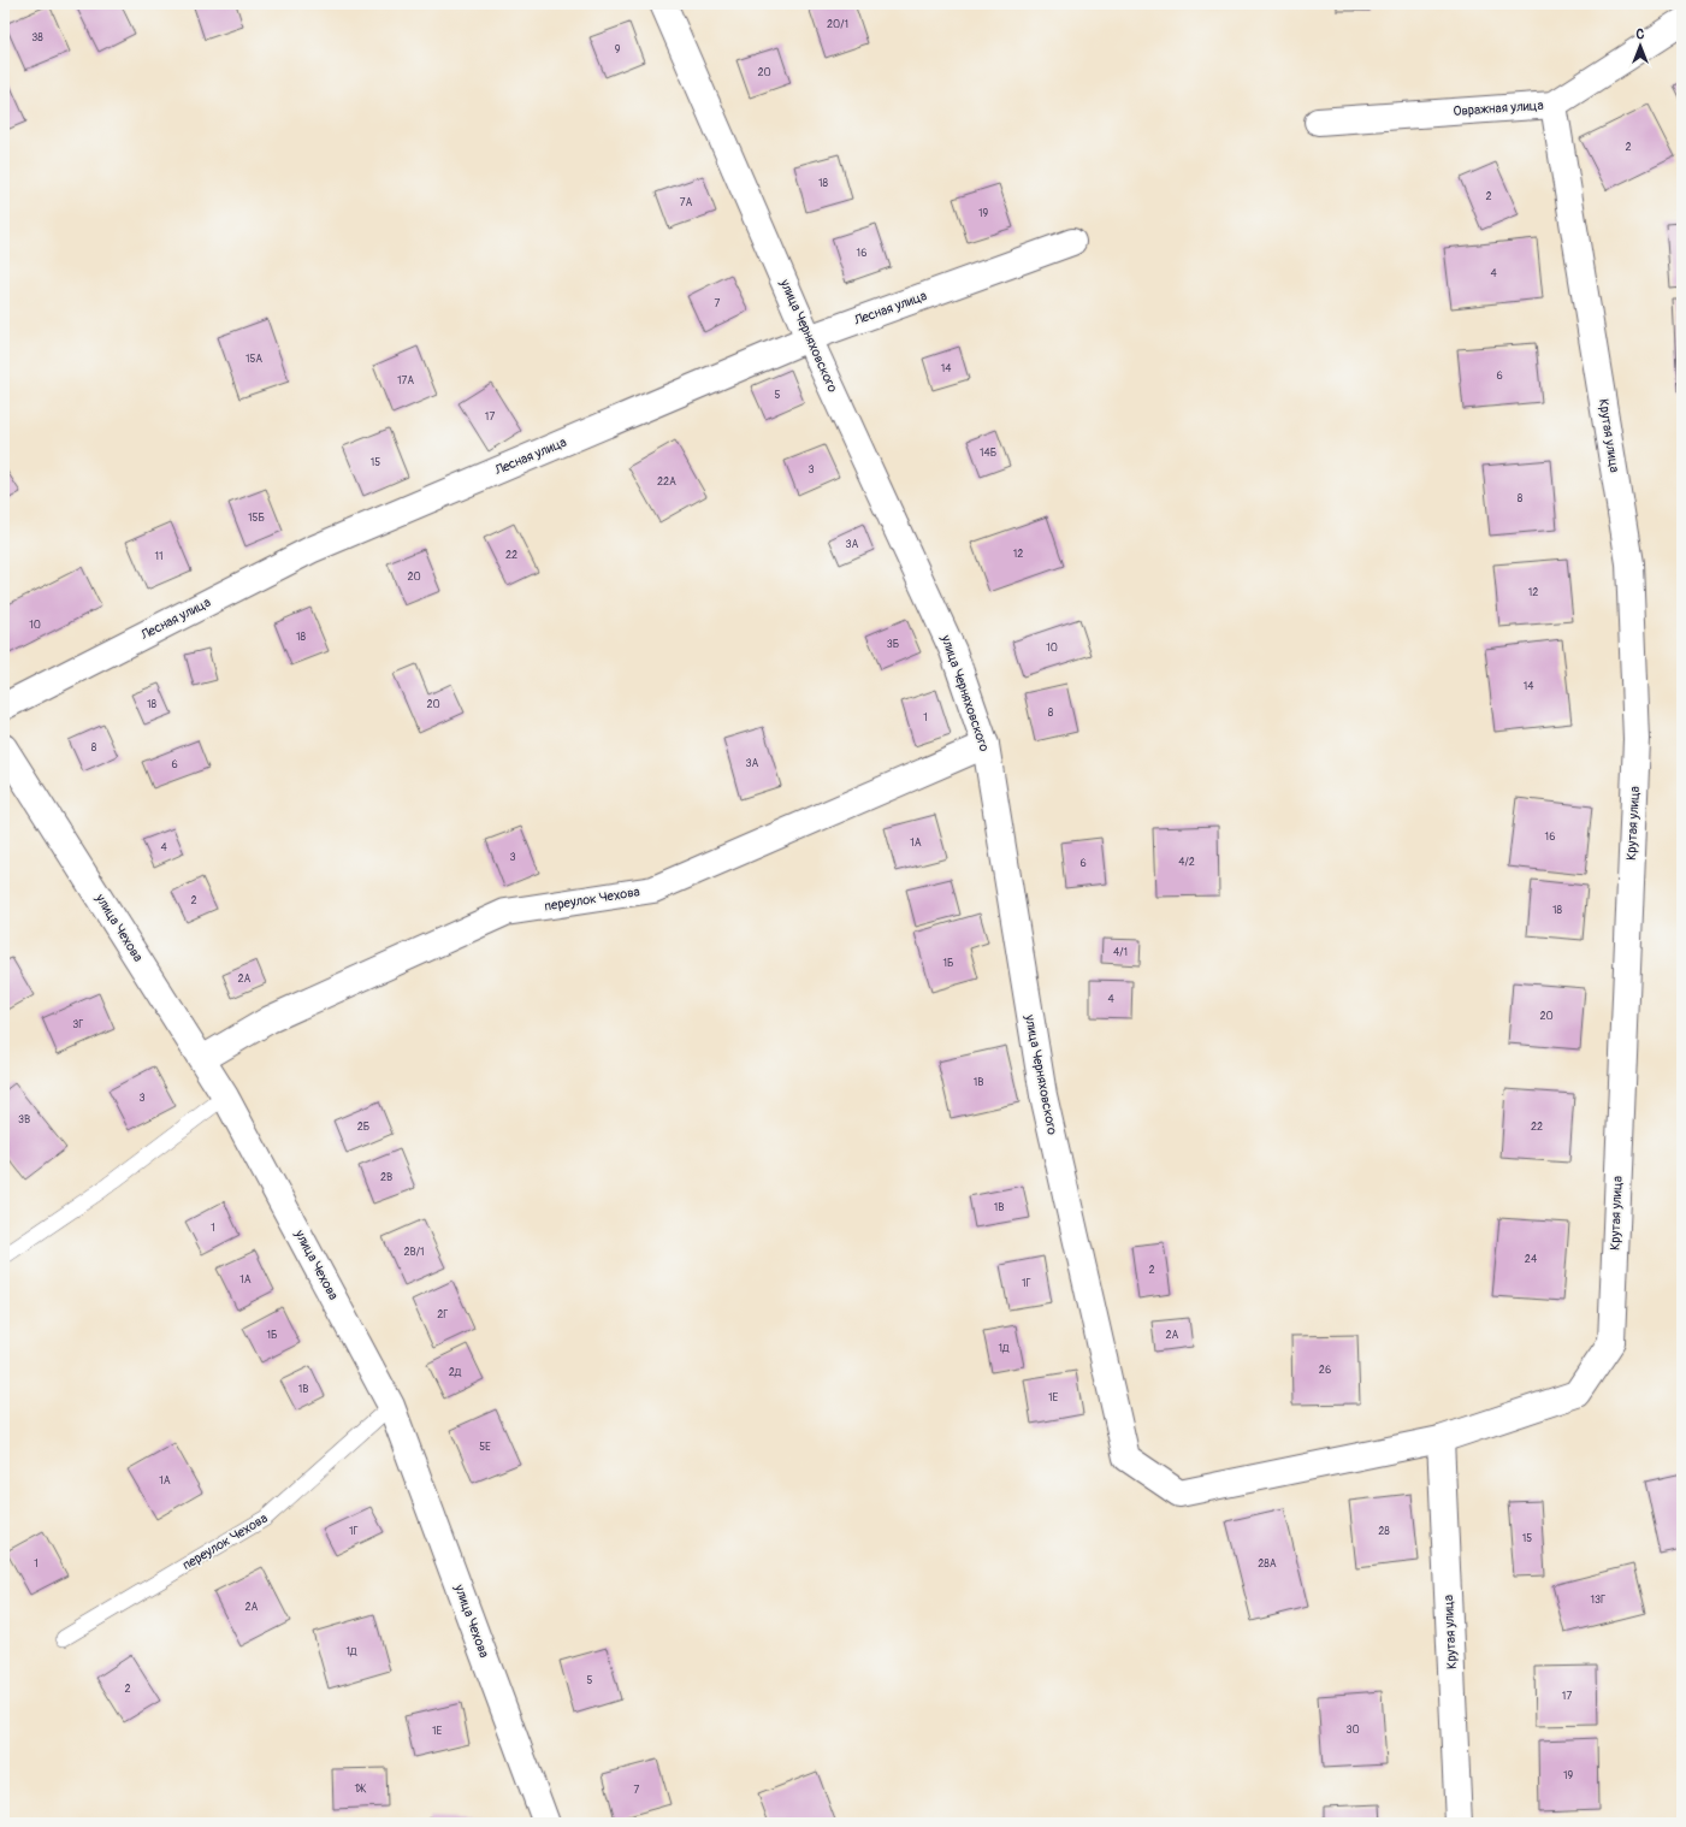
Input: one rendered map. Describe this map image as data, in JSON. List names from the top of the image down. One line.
{"streets":{"street":["Овражная улица","Лесная улица","улица Черняховского","Крутая улица","переулок Чехова","улица Чехова"]},"crossings":[["Овражная улица","Крутая улица"],["Лесная улица","улица Черняховского"],["улица Черняховского","Крутая улица"],["улица Черняховского","переулок Чехова"],["переулок Чехова","улица Чехова"]],"house_numbers":["20/1","38","9","20","2","18","2","7А","19","16","4","7","15А","14","6","17А","5","17","14Б","15","3","22А","8","15Б","3А","12","22","11","20","12","10","18","3Б","10","14","18","20","8","1","8","3А","6","16","1А","4","3","4/2","6","2","18","4/1","1Б","2А","4","20","3Г","1В","3","3В","2Б","22","2В","1В","1","2В/1","24","2","1А","1Г","2Г","1Б","2А","1Д","26","2Д","1В","1Е","5Е","1А","1Г","28","15","1","28А","13Г","2А","1Д","5","2","17","30","1Е","19","1Ж","7"],"north":"top"}
